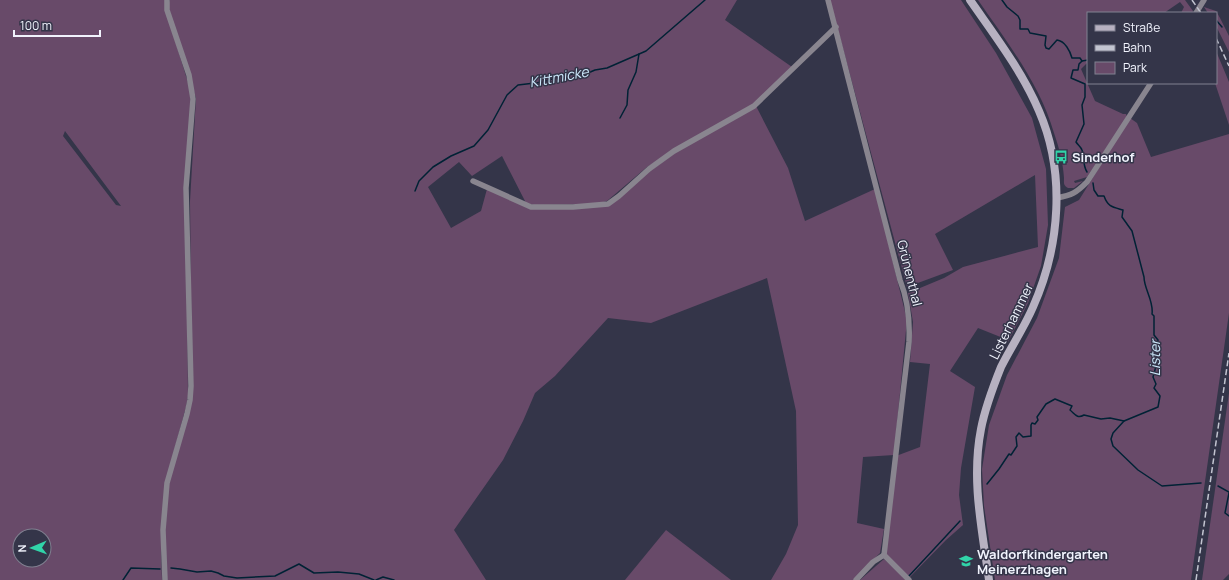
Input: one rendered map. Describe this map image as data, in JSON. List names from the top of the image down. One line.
{"streets":{"main road":["Listerhammer"],"street":["Grünenthal"]},"water":["Kittmicke","Lister"],"places":{"bus stop":["Sinderhof"],"school or university":["Waldorfkindergarten Meinerzhagen"]},"legend":["Straße","Bahn","Park"],"scale_bar":"100 m","north":"left"}
